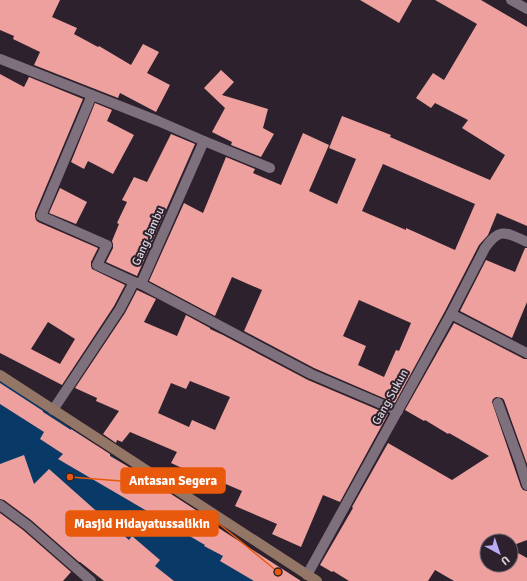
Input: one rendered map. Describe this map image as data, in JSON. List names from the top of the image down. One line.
{"streets":{"street":["Gang Jambu","Gang Sukun"]},"places":["Antasan Segera","Masjid Hidayatussalikin"],"north":"bottom right"}
